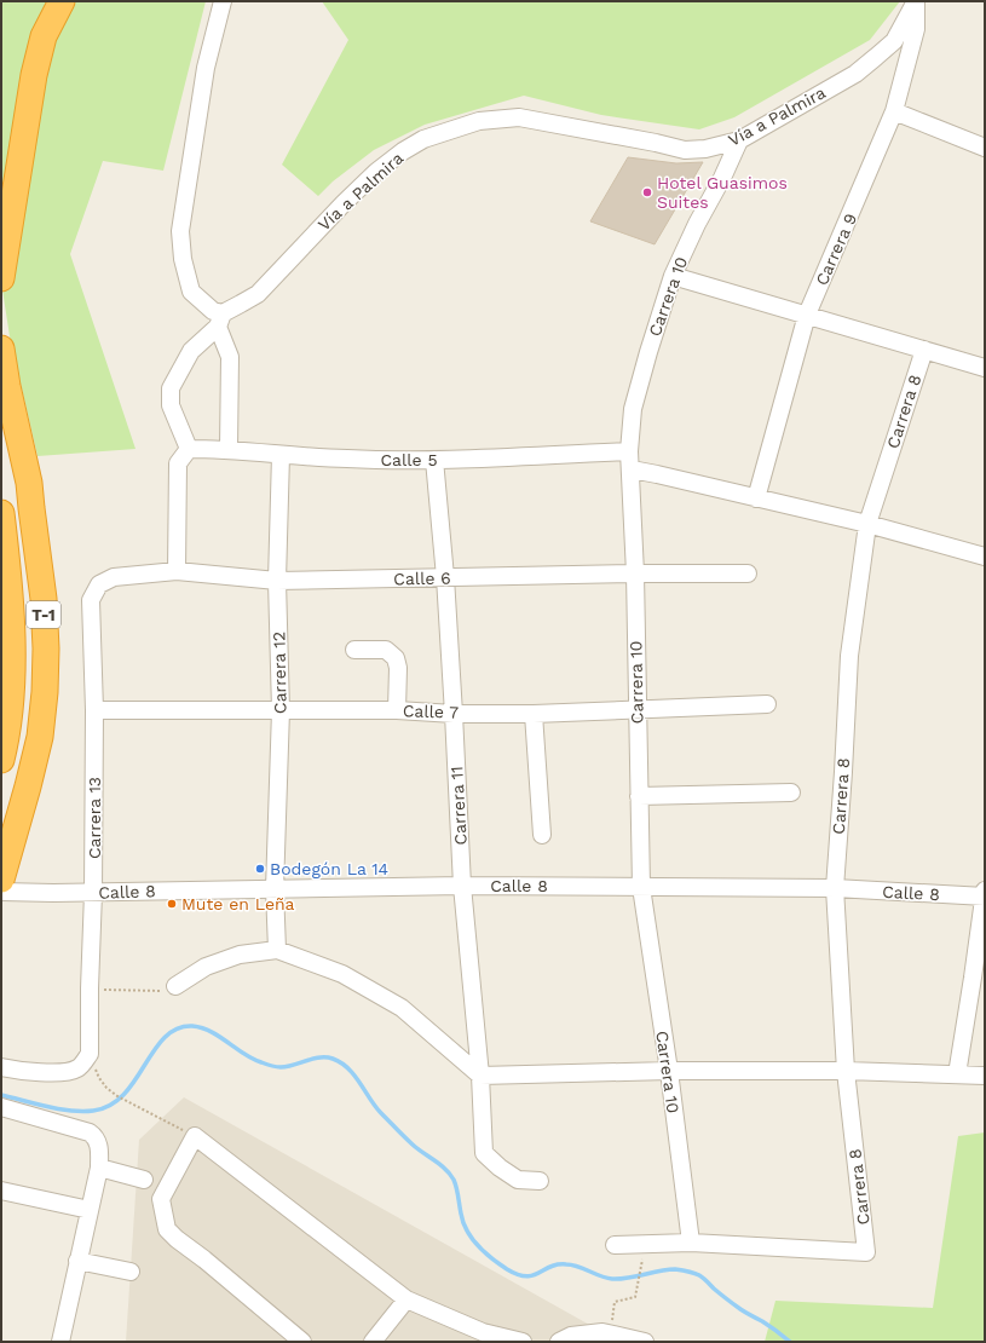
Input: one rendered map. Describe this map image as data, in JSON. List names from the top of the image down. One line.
{"streets":{"highway":["T-1"],"street":["Vía a Palmira","Carrera 9","Carrera 10","Carrera 8","Calle 5","Calle 6","Carrera 12","Calle 7","Carrera 11","Carrera 13","Calle 8"]},"crossings":[["Vía a Palmira","Carrera 9"],["Vía a Palmira","Carrera 10"],["Vía a Palmira","Calle 5"],["Carrera 10","Carrera 8"],["Carrera 10","Calle 5"],["Carrera 10","Calle 6"],["Carrera 10","Calle 7"],["Carrera 10","Calle 8"],["Carrera 8","Calle 8"],["Calle 5","Carrera 12"],["Calle 5","Carrera 11"],["Calle 6","Carrera 12"],["Calle 6","Carrera 11"],["Calle 6","Carrera 13"],["Carrera 12","Calle 7"],["Carrera 12","Calle 8"],["Calle 7","Carrera 11"],["Calle 7","Carrera 13"],["Carrera 11","Calle 8"],["Carrera 13","Calle 8"]],"places":["Hotel Guasimos Suites","Bodegón La 14","Mute en Leña"]}
